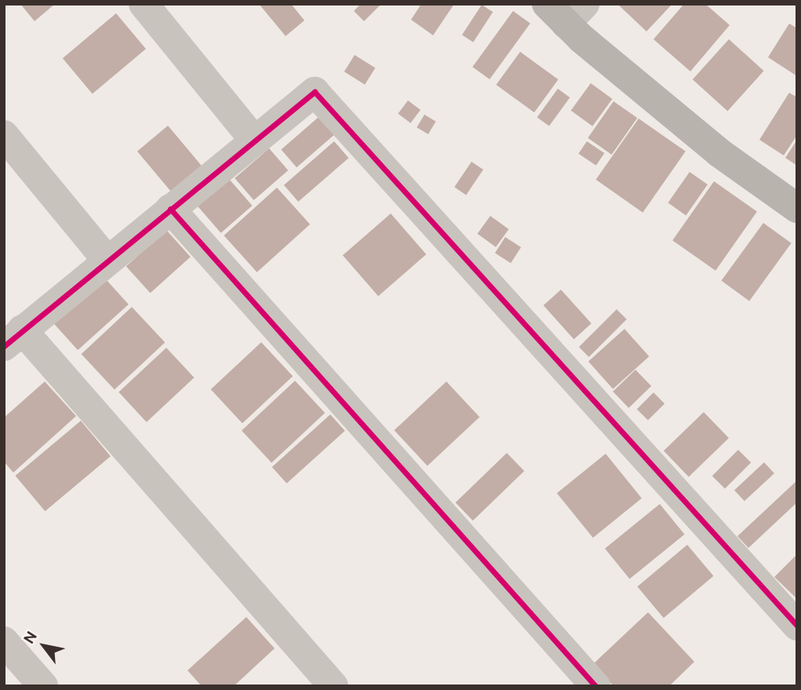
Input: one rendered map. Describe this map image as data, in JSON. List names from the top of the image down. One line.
{"north":"top left"}
